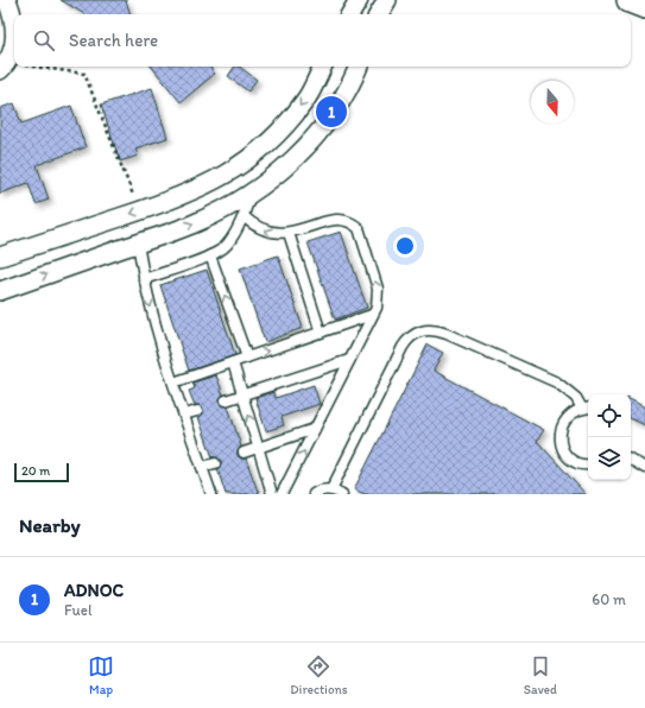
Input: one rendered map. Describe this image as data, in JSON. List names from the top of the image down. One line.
{"scale_bar":"20 m","north":"bottom","page":{"search":"Search here","pins":"1","scale":"20 m","heading":"Nearby","list":[{"mark":"1","name":"ADNOC","note":"Fuel","value":"60 m"}],"nav":["Map","Directions","Saved"]}}
